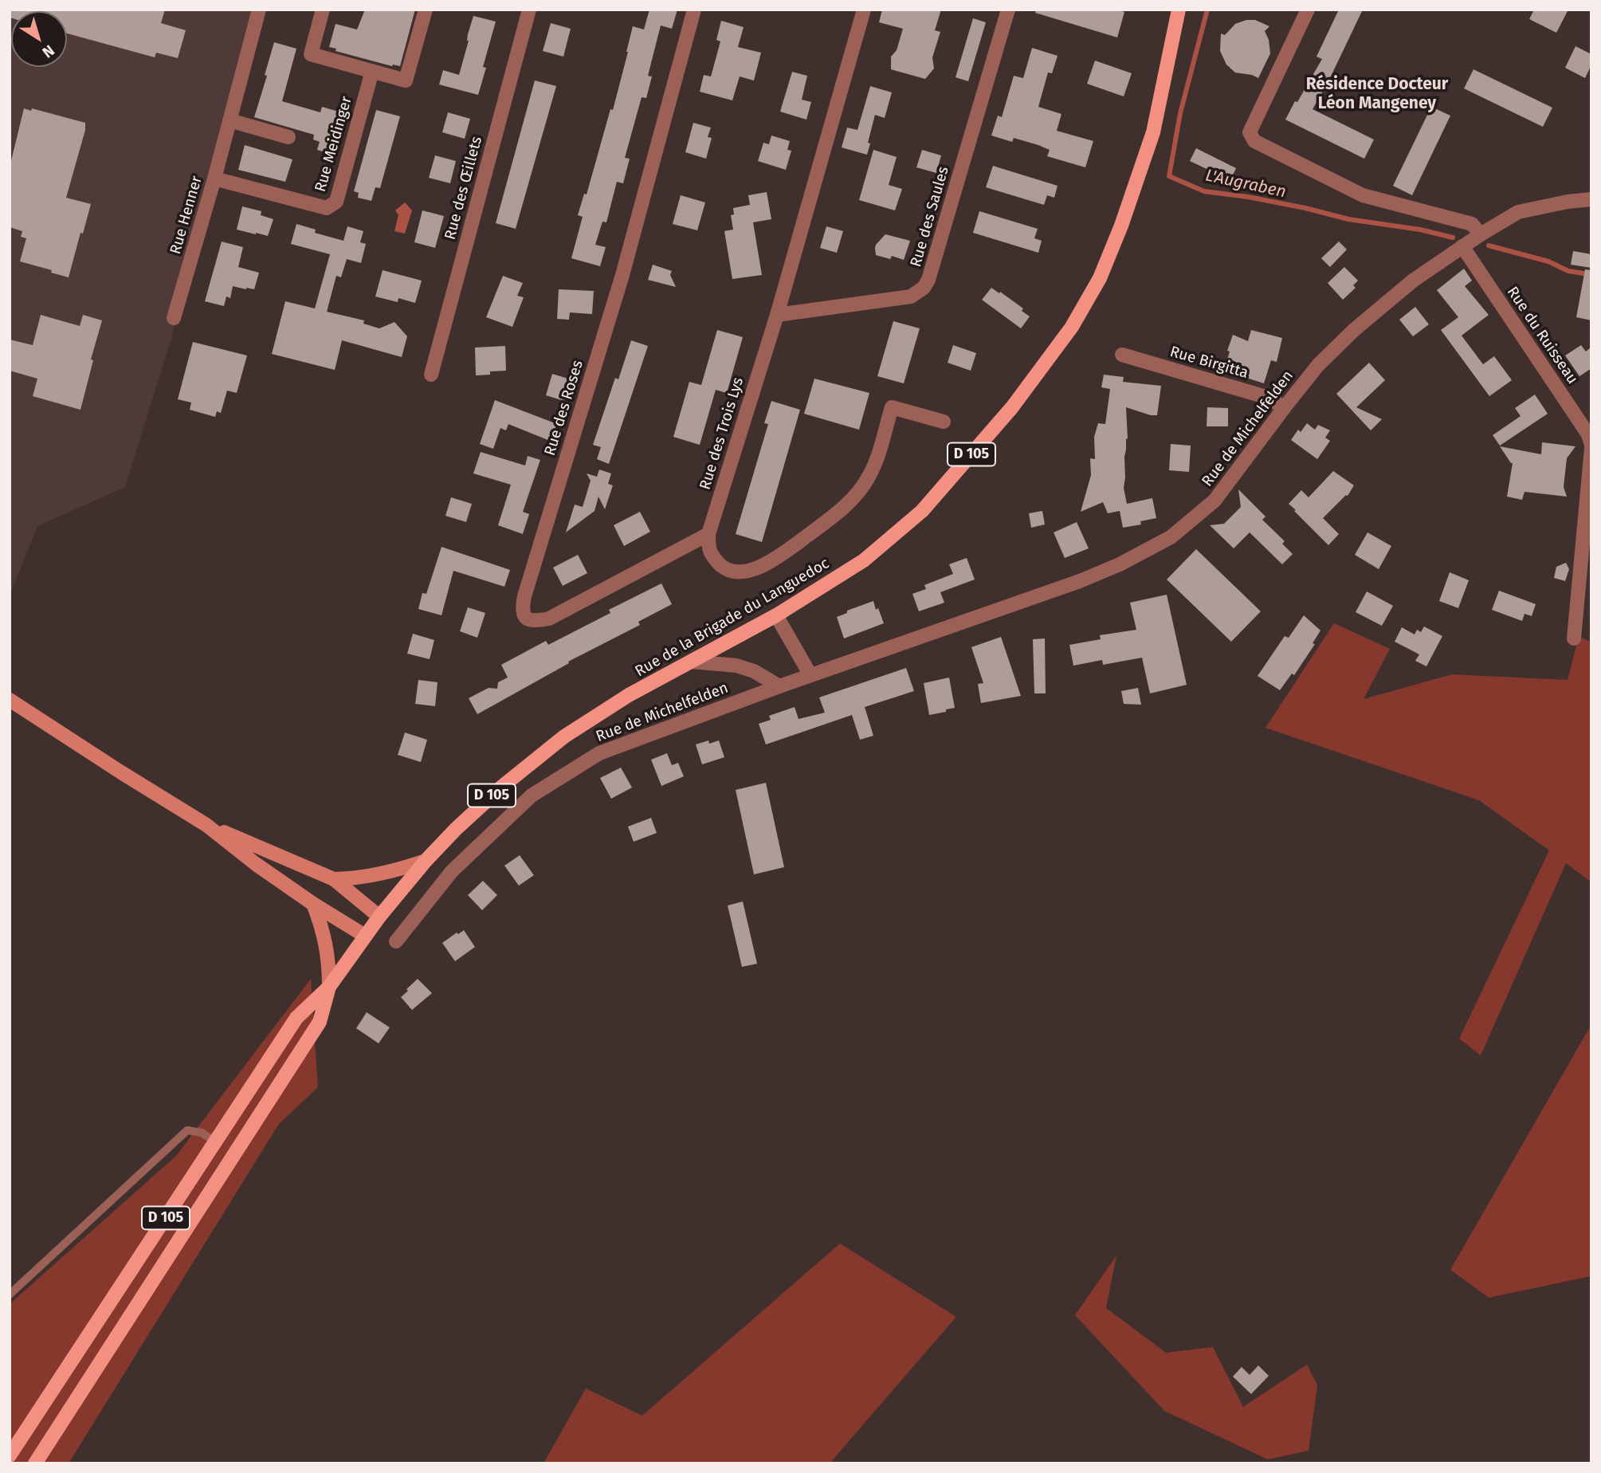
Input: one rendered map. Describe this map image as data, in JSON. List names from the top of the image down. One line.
{"streets":{"main road":["D 105","Rue de la Brigade du Languedoc"],"street":["Rue Meidinger","Rue des Œillets","Rue Henner","Rue des Saules","Rue du Ruisseau","Rue Birgitta","Rue des Roses","Rue de Michelfelden","Rue des Trois Lys"]},"crossings":[["Rue Meidinger","Rue Henner"],["Rue des Saules","Rue des Trois Lys"],["Rue du Ruisseau","Rue de Michelfelden"],["Rue Birgitta","Rue de Michelfelden"],["Rue des Roses","Rue des Trois Lys"],["D 105","Rue de la Brigade du Languedoc"]],"districts":["Résidence Docteur Léon Mangeney"],"water":["L'Augraben"],"north":"bottom right"}
